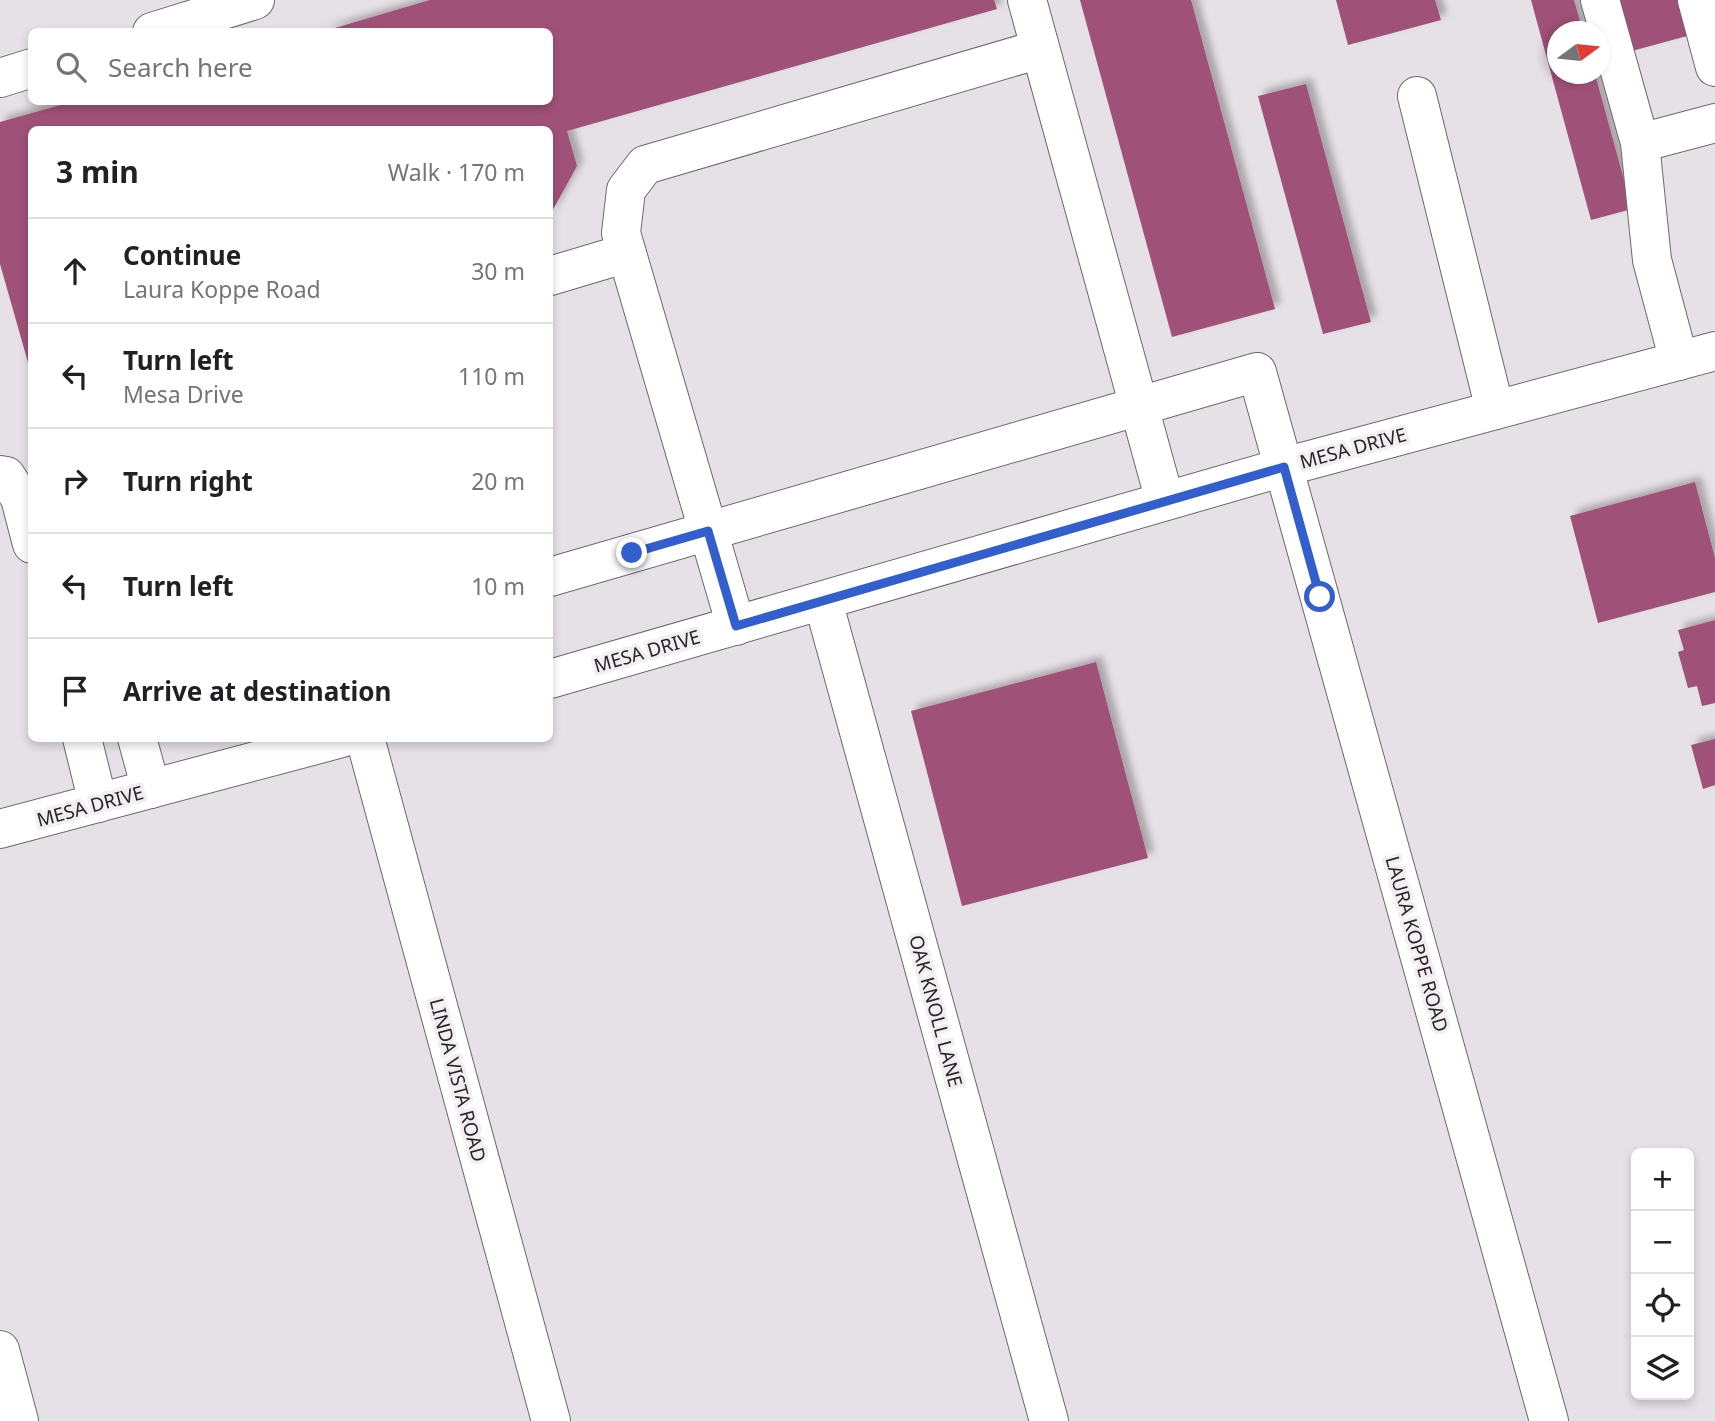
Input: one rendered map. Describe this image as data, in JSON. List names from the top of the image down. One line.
{"streets":{"street":["MESA DRIVE","LAURA KOPPE ROAD","OAK KNOLL LANE","LINDA VISTA ROAD"]},"crossings":[["MESA DRIVE","LAURA KOPPE ROAD"],["MESA DRIVE","OAK KNOLL LANE"]],"north":"right","page":{"search":"Search here","heading":["3 min","Walk · 170 m"],"list":[["Continue","Laura Koppe Road","30 m"],["Turn left","Mesa Drive","110 m"],["Turn right","20 m"],["Turn left","10 m"],"Arrive at destination"],"map_buttons":["+","−"]}}
